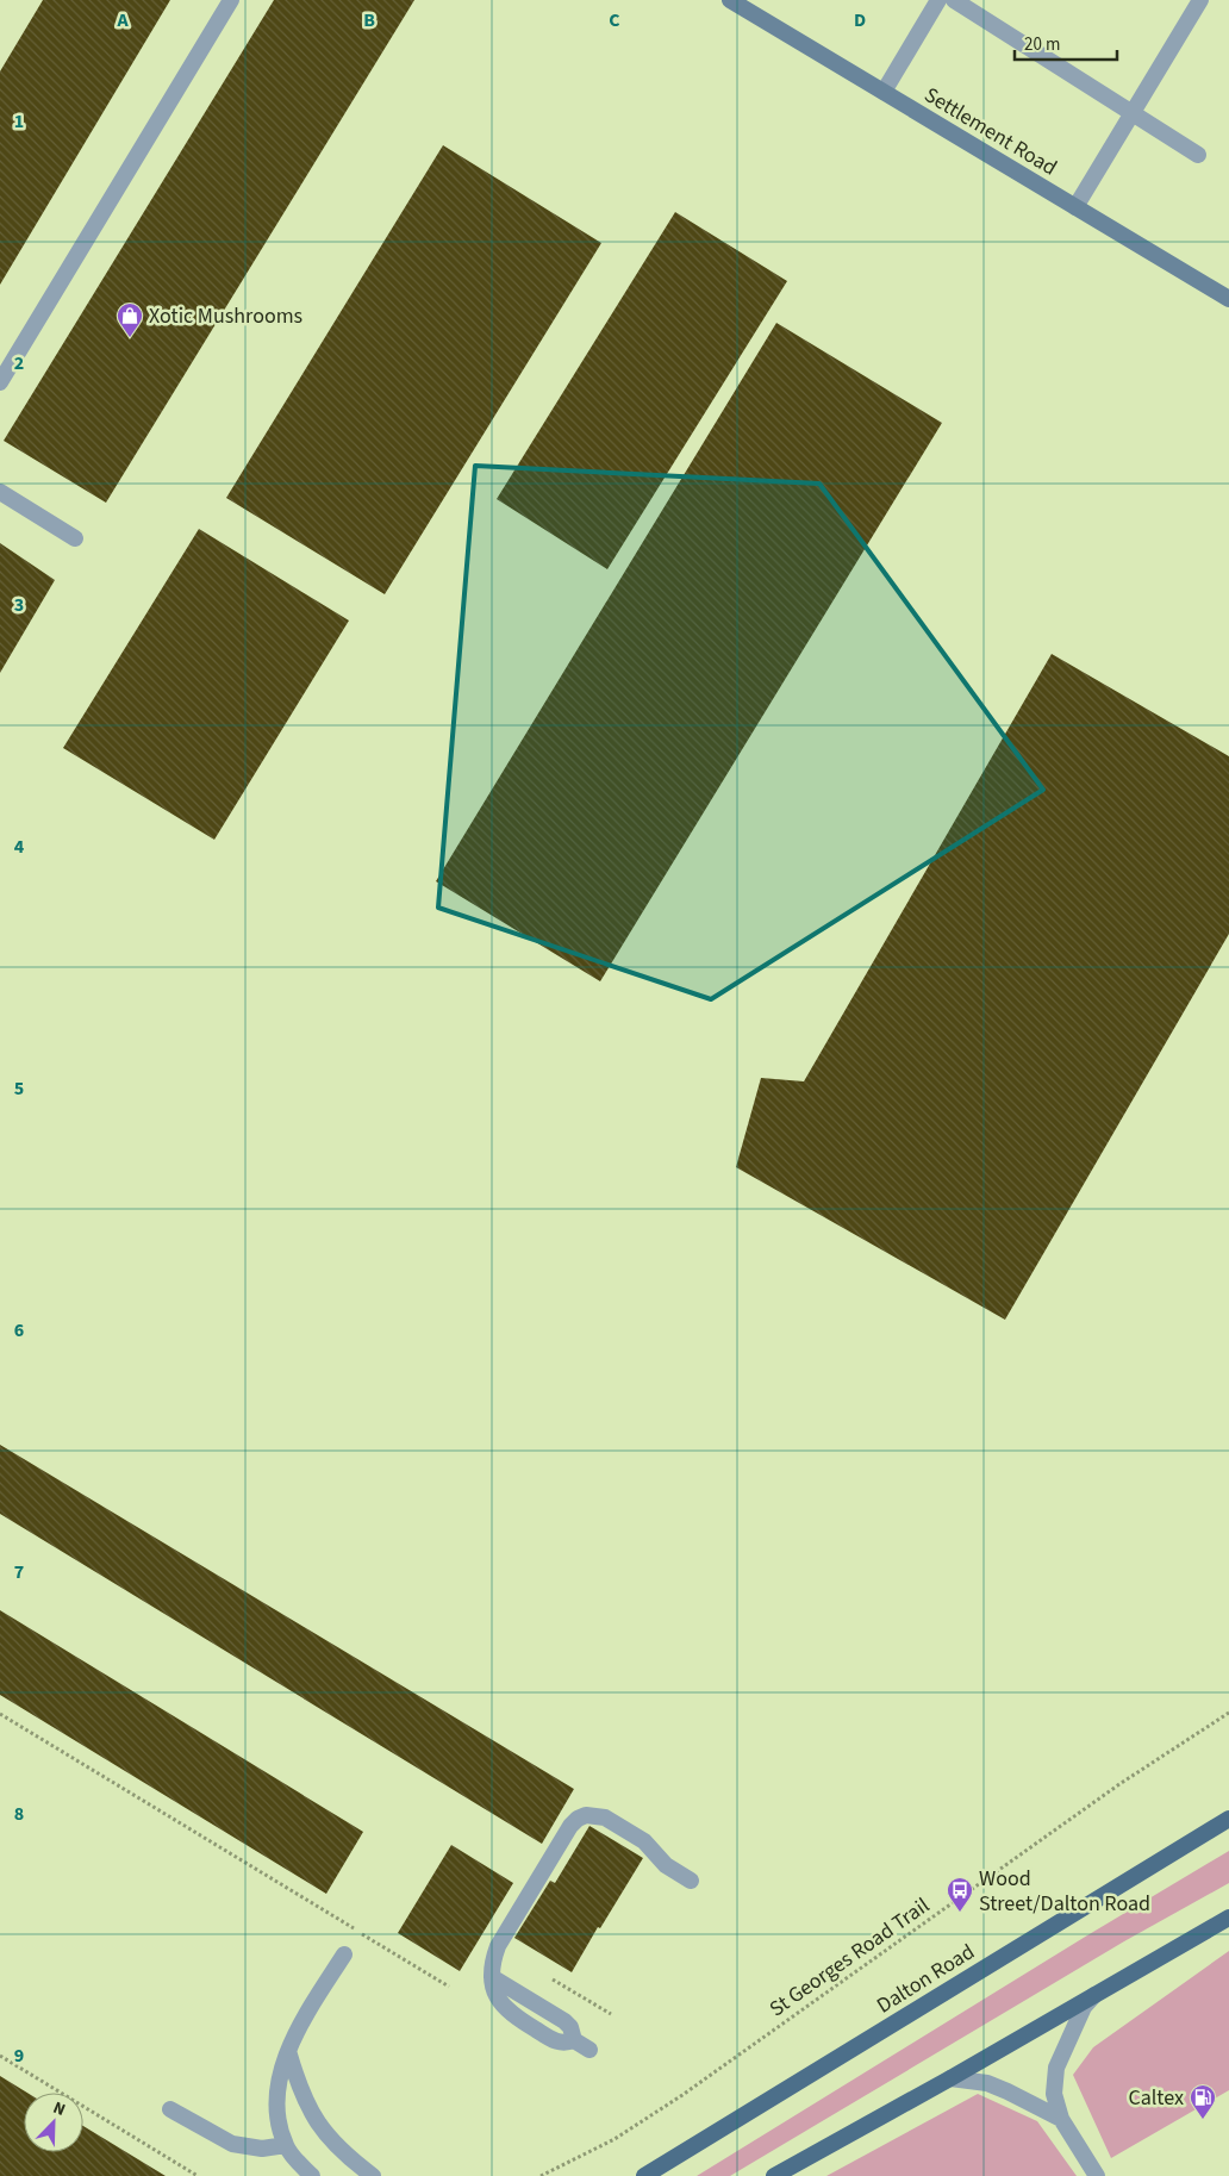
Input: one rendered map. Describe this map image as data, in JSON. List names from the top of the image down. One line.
{"streets":{"main road":["Settlement Road","Dalton Road"],"path":["St Georges Road Trail"]},"places":{"shop":["Xotic Mushrooms"],"bus stop":["Wood Street/Dalton Road"],"fuel station":["Caltex"]},"scale_bar":"20 m","north":"top right","grid":{"columns":["A","B","C","D"],"rows":["1","2","3","4","5","6","7","8","9"]}}
